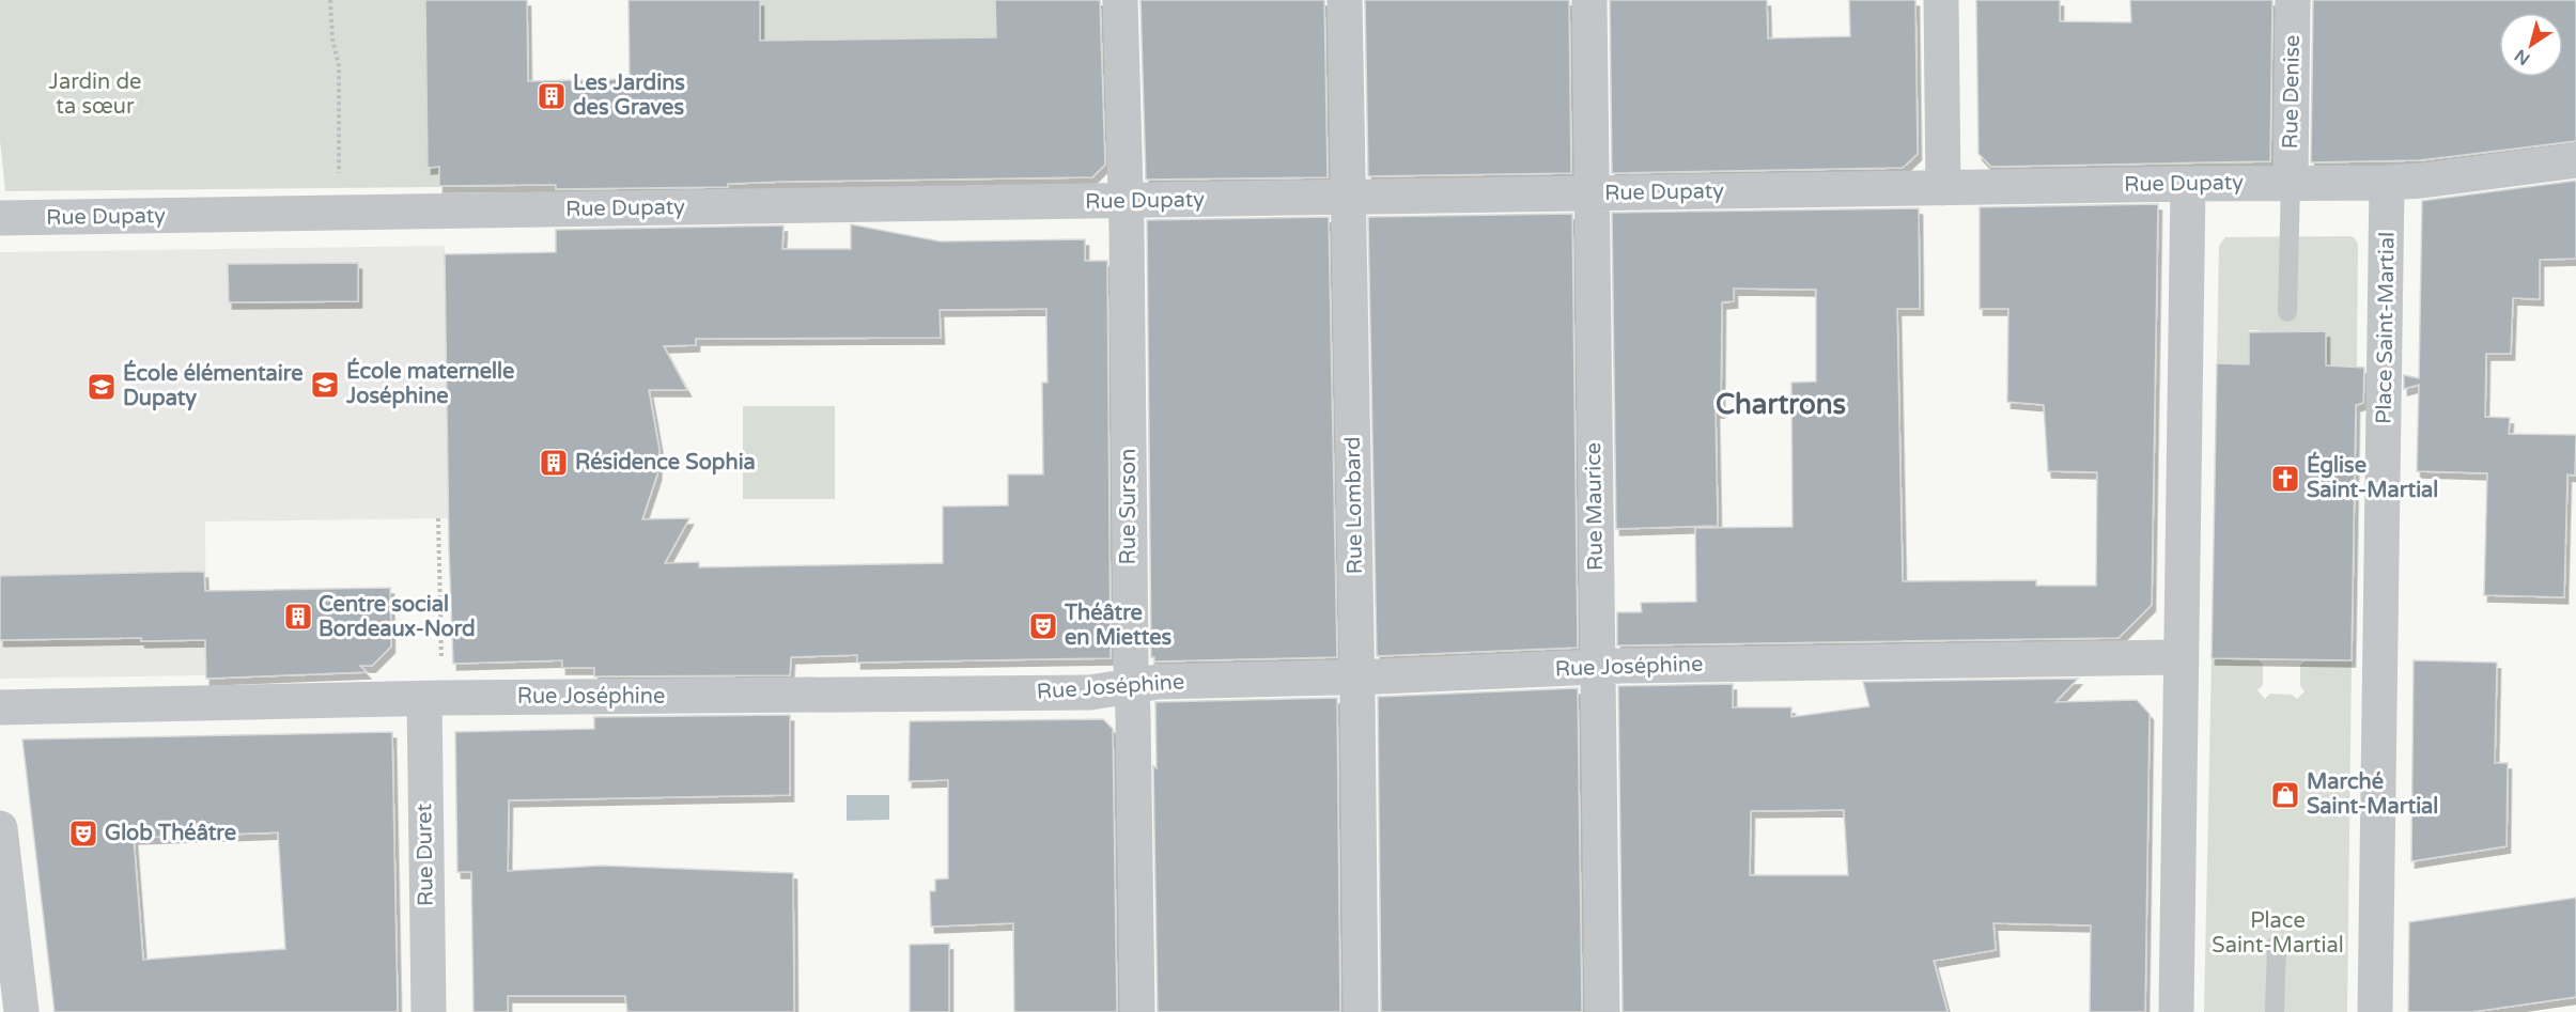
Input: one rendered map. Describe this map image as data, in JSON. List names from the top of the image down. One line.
{"streets":{"street":["Rue Denise","Rue Dupaty","Place Saint-Martial","Rue Lombard","Rue Surson","Rue Maurice","Rue Joséphine","Rue Duret"]},"crossings":[["Rue Denise","Rue Dupaty"],["Rue Dupaty","Place Saint-Martial"],["Rue Dupaty","Rue Lombard"],["Rue Dupaty","Rue Surson"],["Rue Dupaty","Rue Maurice"],["Rue Lombard","Rue Joséphine"],["Rue Surson","Rue Joséphine"],["Rue Maurice","Rue Joséphine"],["Rue Joséphine","Rue Duret"]],"districts":["Chartrons"],"parks":["Jardin de ta sœur","Place Saint-Martial"],"places":{"building":["Les Jardins des Graves","Résidence Sophia","Centre social Bordeaux-Nord"],"school or university":["École maternelle Joséphine","École élémentaire Dupaty"],"church":["Église Saint-Martial"],"theatre":["Théâtre en Miettes","Glob Théâtre"],"shop":["Marché Saint-Martial"]},"north":"bottom left"}
